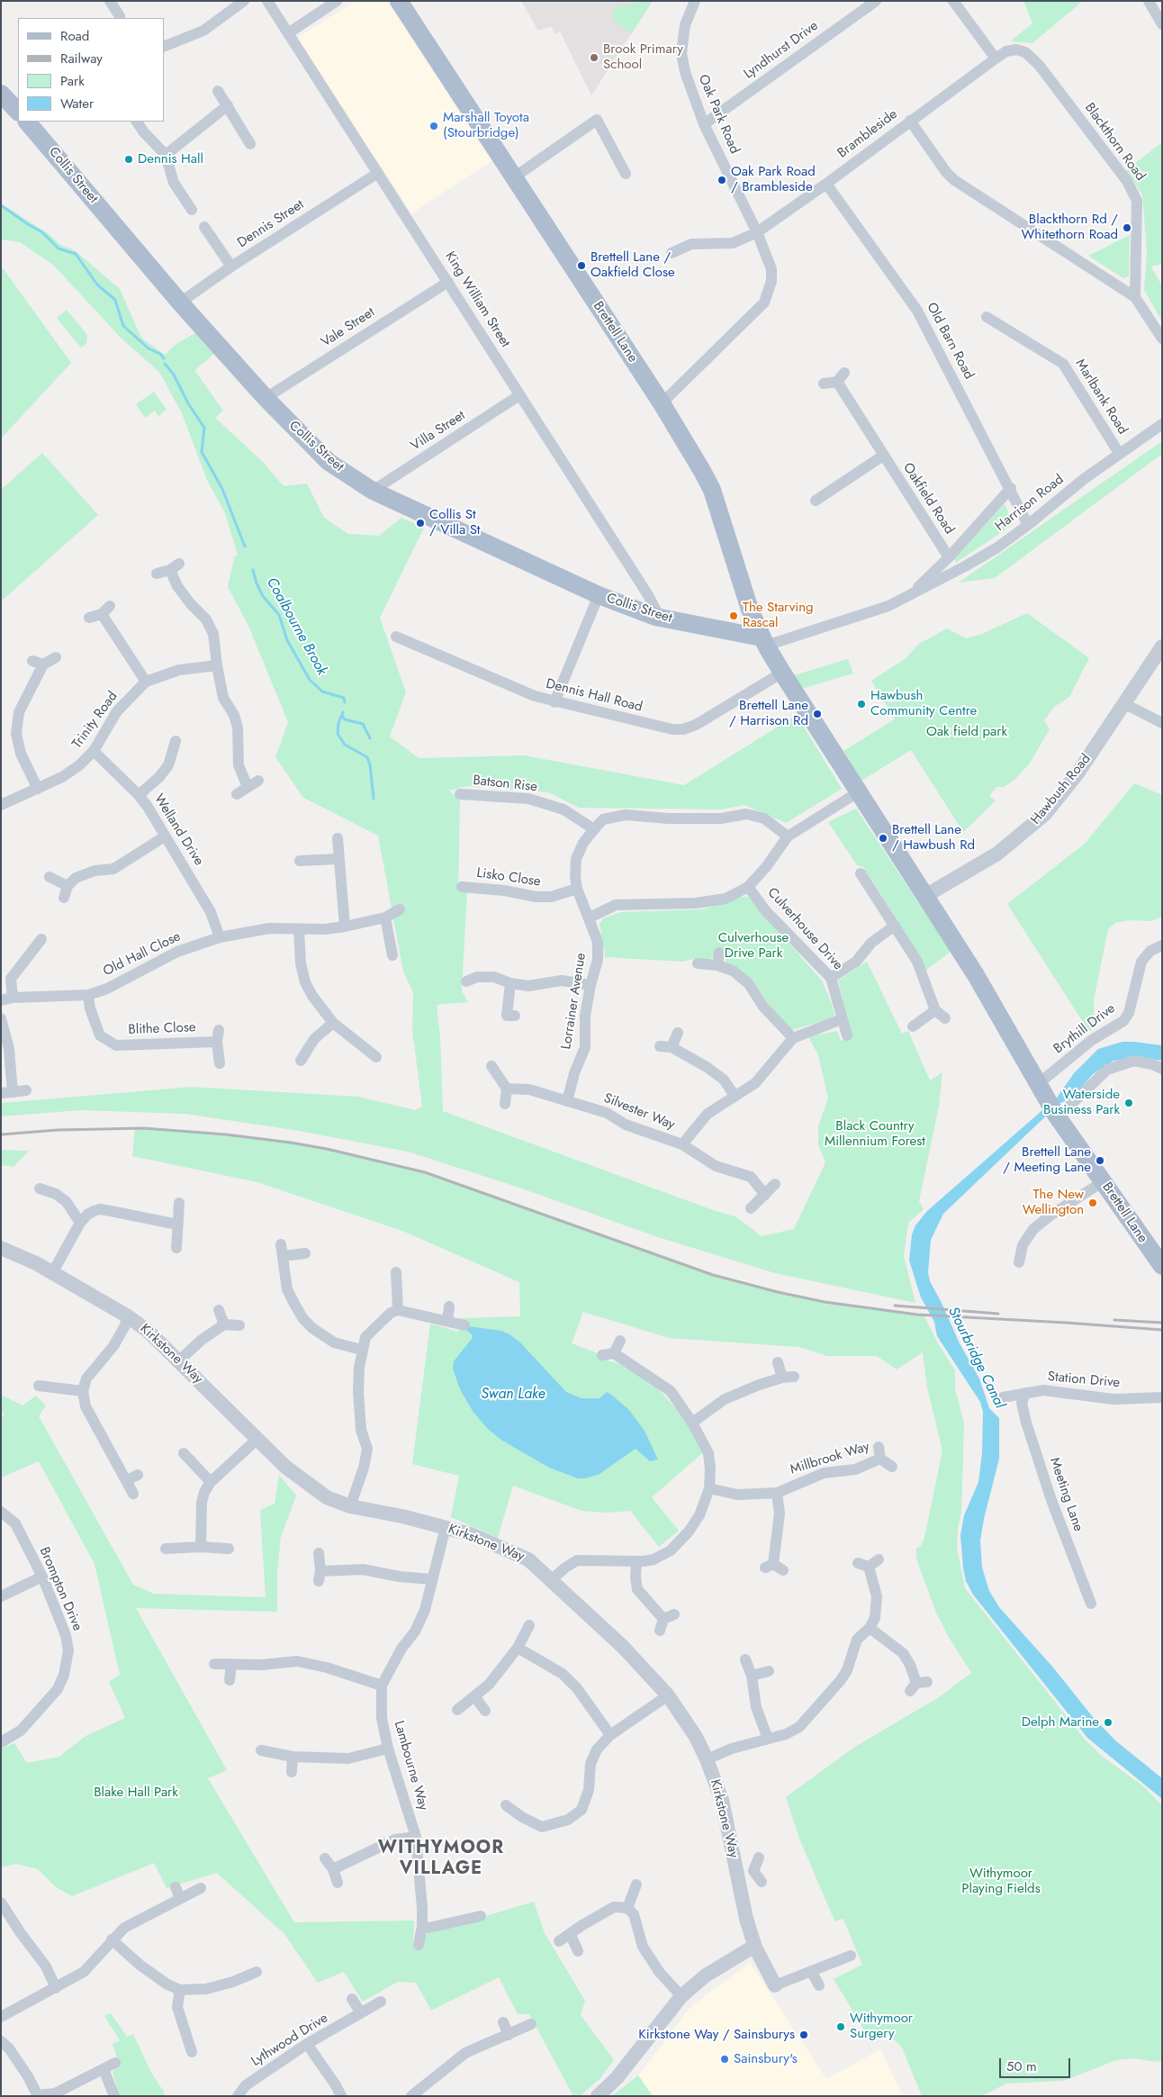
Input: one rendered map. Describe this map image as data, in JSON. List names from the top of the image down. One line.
{"streets":{"main road":["Collis Street","Brettell Lane"],"street":["Lyndhurst Drive","Oak Park Road","Brambleside","Blackthorn Road","Dennis Street","King William Street","Vale Street","Old Barn Road","Marlbank Road","Villa Street","Oakfield Road","Harrison Road","Dennis Hall Road","Trinity Road","Batson Rise","Hawbush Road","Welland Drive","Lisko Close","Culverhouse Drive","Old Hall Close","Lorrainer Avenue","Blithe Close","Brythill Drive","Silvester Way","Kirkstone Way","Station Drive","Millbrook Way","Meeting Lane","Brompton Drive","Lambourne Way","Lythwood Drive"]},"crossings":[["Lyndhurst Drive","Oak Park Road"],["Oak Park Road","Brambleside"],["Oak Park Road","Brettell Lane"],["Brambleside","Blackthorn Road"],["Brambleside","Old Barn Road"],["Collis Street","Dennis Street"],["Collis Street","King William Street"],["Collis Street","Vale Street"],["Collis Street","Brettell Lane"],["Collis Street","Villa Street"],["Collis Street","Harrison Road"],["Dennis Street","King William Street"],["King William Street","Vale Street"],["King William Street","Villa Street"],["Brettell Lane","Harrison Road"],["Brettell Lane","Dennis Hall Road"],["Brettell Lane","Hawbush Road"],["Brettell Lane","Brythill Drive"],["Old Barn Road","Harrison Road"],["Marlbank Road","Harrison Road"],["Oakfield Road","Harrison Road"],["Trinity Road","Welland Drive"],["Batson Rise","Lorrainer Avenue"],["Welland Drive","Old Hall Close"],["Lisko Close","Lorrainer Avenue"],["Old Hall Close","Blithe Close"],["Lorrainer Avenue","Silvester Way"],["Kirkstone Way","Lambourne Way"],["Station Drive","Meeting Lane"]],"districts":["WITHYMOOR VILLAGE"],"water":["Coalbourne Brook","Stourbridge Canal","Swan Lake"],"parks":["Oak field park","Culverhouse Drive Park","Black Country Millennium Forest","Blake Hall Park","Withymoor Playing Fields"],"places":["Brook Primary School","Marshall Toyota (Stourbridge)","Dennis Hall","Oak Park Road / Brambleside","Blackthorn Rd / Whitethorn Road","Brettell Lane / Oakfield Close","Collis St / Villa St","The Starving Rascal","Hawbush Community Centre","Brettell Lane / Harrison Rd","Brettell Lane / Hawbush Rd","Waterside Business Park","Brettell Lane / Meeting Lane","The New Wellington","Delph Marine","Withymoor Surgery","Kirkstone Way / Sainsburys","Sainsbury's"],"legend":["Road","Railway","Park","Water"],"scale_bar":"50 m"}
